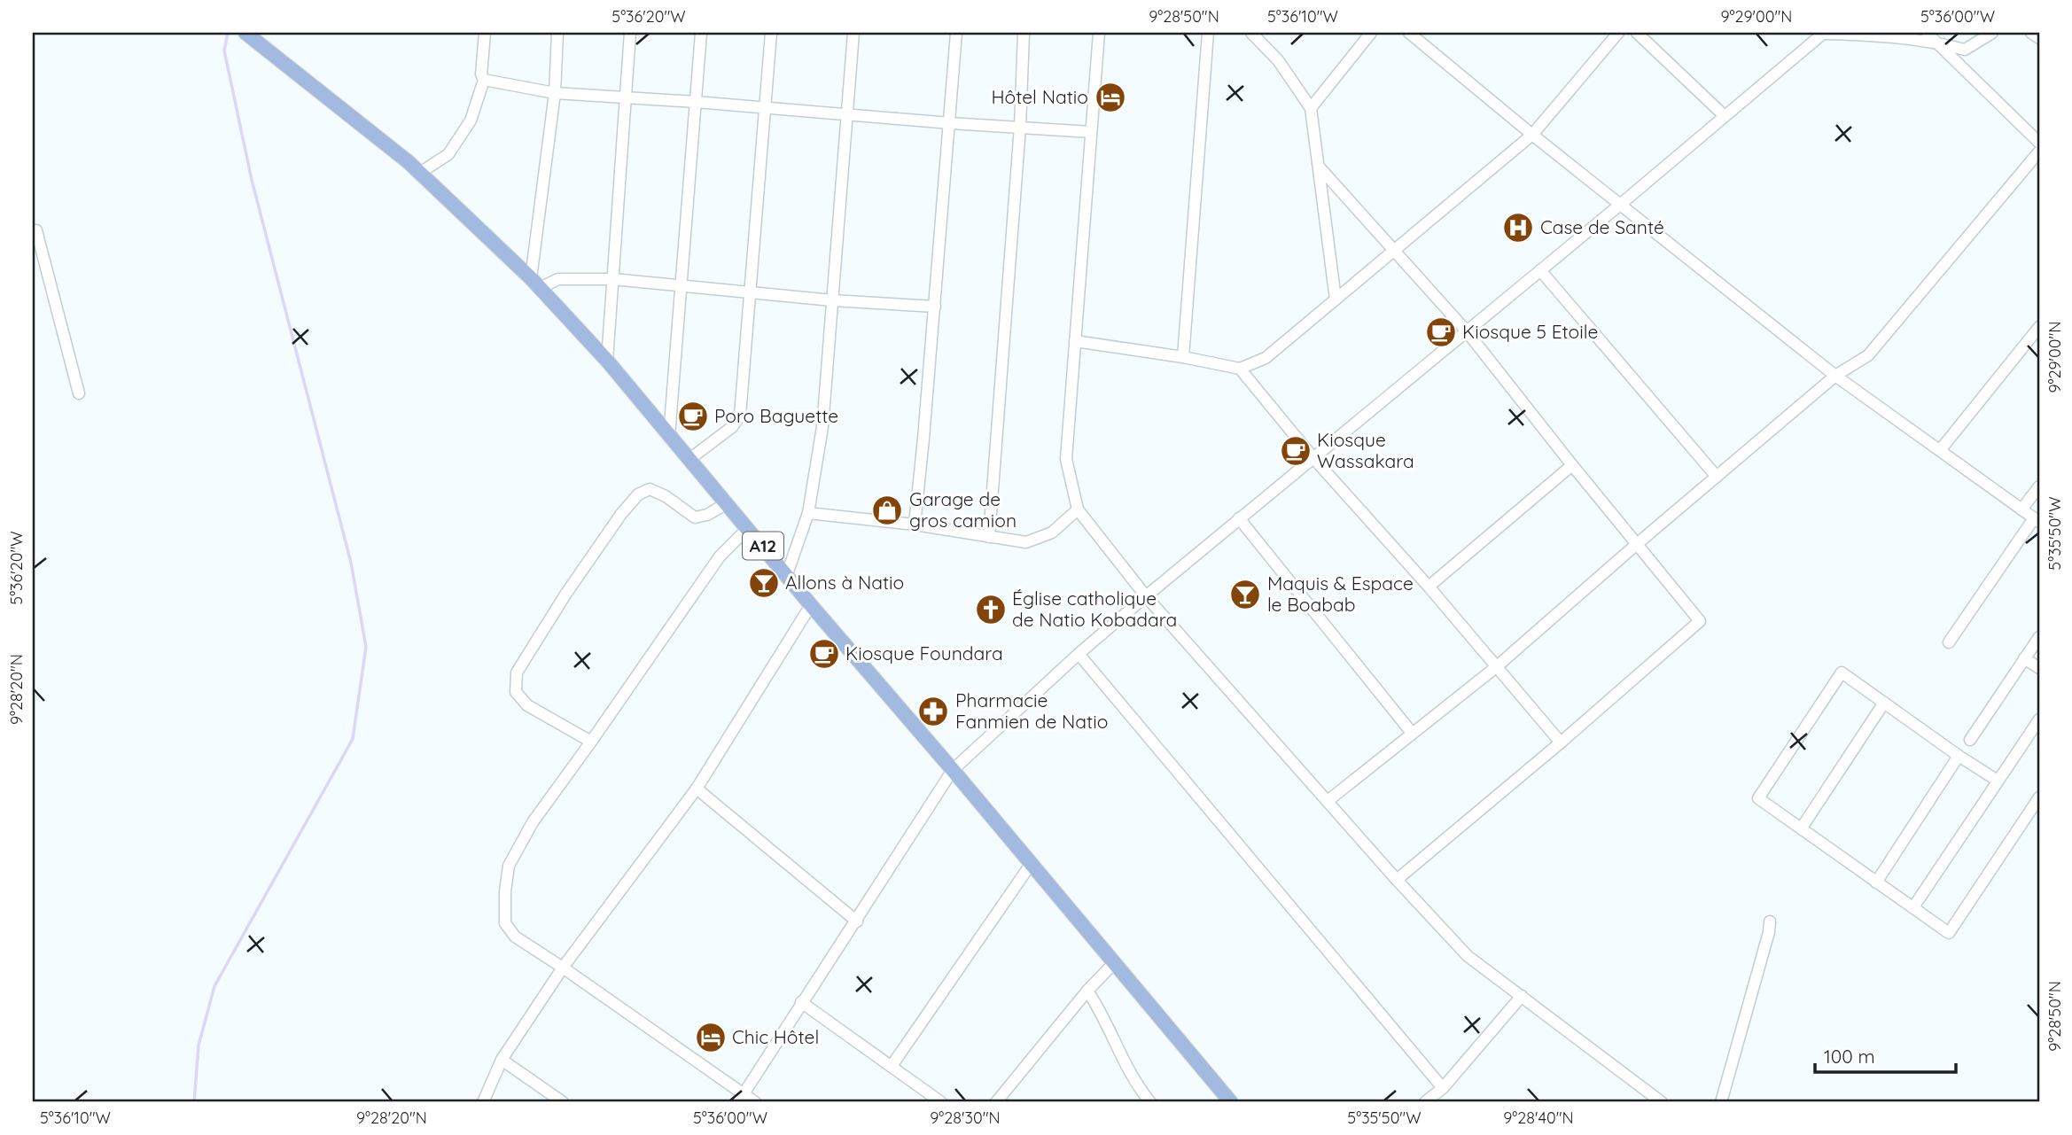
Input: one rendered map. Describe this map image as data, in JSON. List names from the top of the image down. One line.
{"streets":{"main road":["A12"]},"places":{"hotel":["Hôtel Natio","Chic Hôtel"],"hospital":["Case de Santé"],"cafe":["Kiosque 5 Etoile","Poro Baguette","Kiosque Wassakara","Kiosque Foundara"],"shop":["Garage de gros camion"],"bar":["Allons à Natio","Maquis & Espace le Boabab"],"church":["Église catholique de Natio Kobadara"],"pharmacy":["Pharmacie Fanmien de Natio"]},"scale_bar":"100 m","coordinates":["5°36'20\"W","9°28'50\"N","5°36'10\"W","9°29'00\"N","5°36'00\"W","5°35'50\"W","9°28'20\"N","9°28'30\"N","9°28'40\"N"]}
